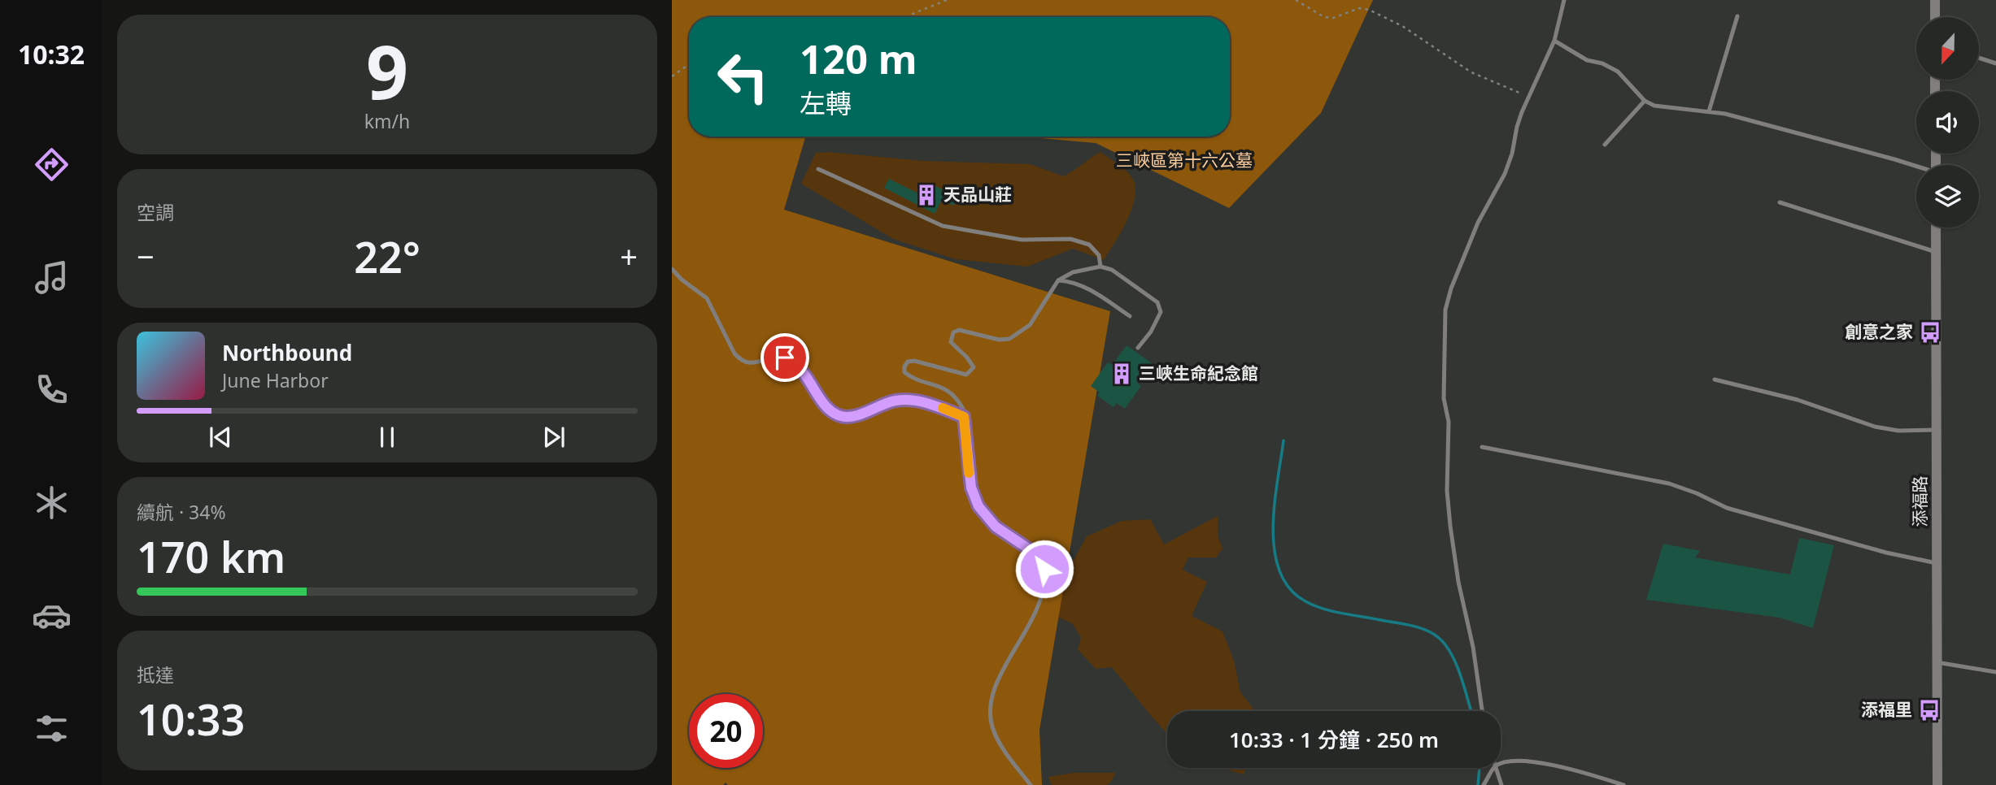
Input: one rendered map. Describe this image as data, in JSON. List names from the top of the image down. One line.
{"streets":{"street":["添福路"]},"parks":["三峽區第十六公墓"],"places":{"building":["天品山莊","三峽生命紀念館"],"bus stop":["創意之家","添福里"]},"north":"bottom","page":{"tabs":"10:32","tile":[["9","km/h"],"空調",["續航 · 34%","170 km"],["抵達","10:33"]],"turn":["120 m","左轉"],"heat":["−","22°","+"],"song":["Northbound","June Harbor"],"limit":"20","trip":"10:33 · 1 分鐘 · 250 m"}}
